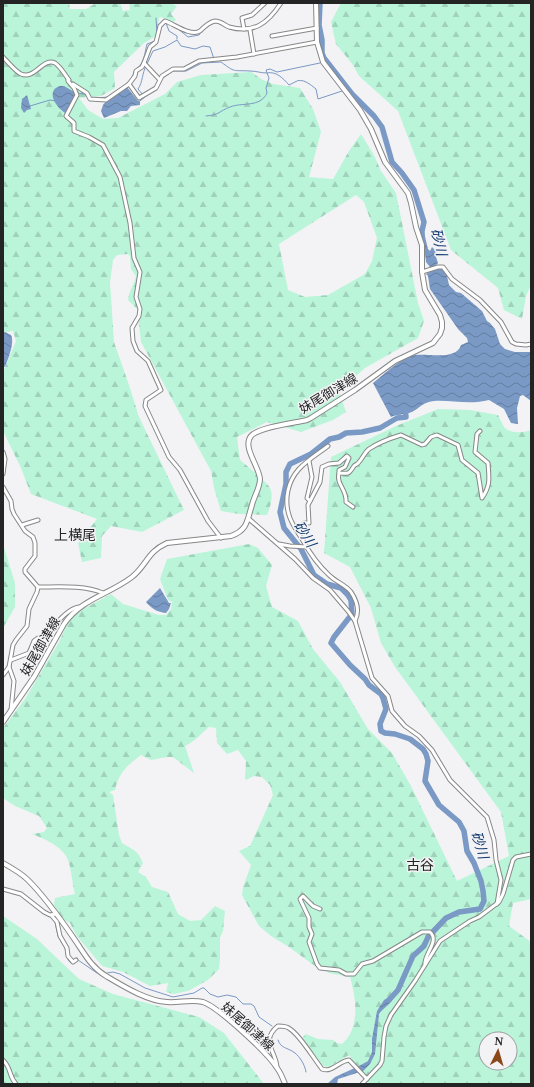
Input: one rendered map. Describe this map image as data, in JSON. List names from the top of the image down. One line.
{"streets":{"main road":["妹尾御津線"]},"districts":["上横尾","古谷"],"water":["砂川"],"north":"top"}
